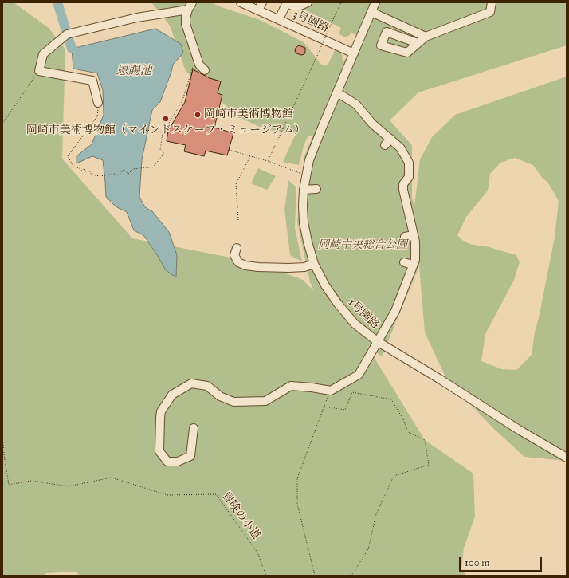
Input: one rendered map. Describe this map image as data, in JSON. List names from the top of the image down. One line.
{"streets":{"street":["3号園路","1号園路"],"path":["冒険の小道"]},"crossings":[["3号園路","1号園路"]],"water":["恩賜池"],"parks":["岡崎中央総合公園"],"places":["岡崎市美術博物館","岡崎市美術博物館（マインドスケープ・ミュージアム）"],"scale_bar":"100 m"}
